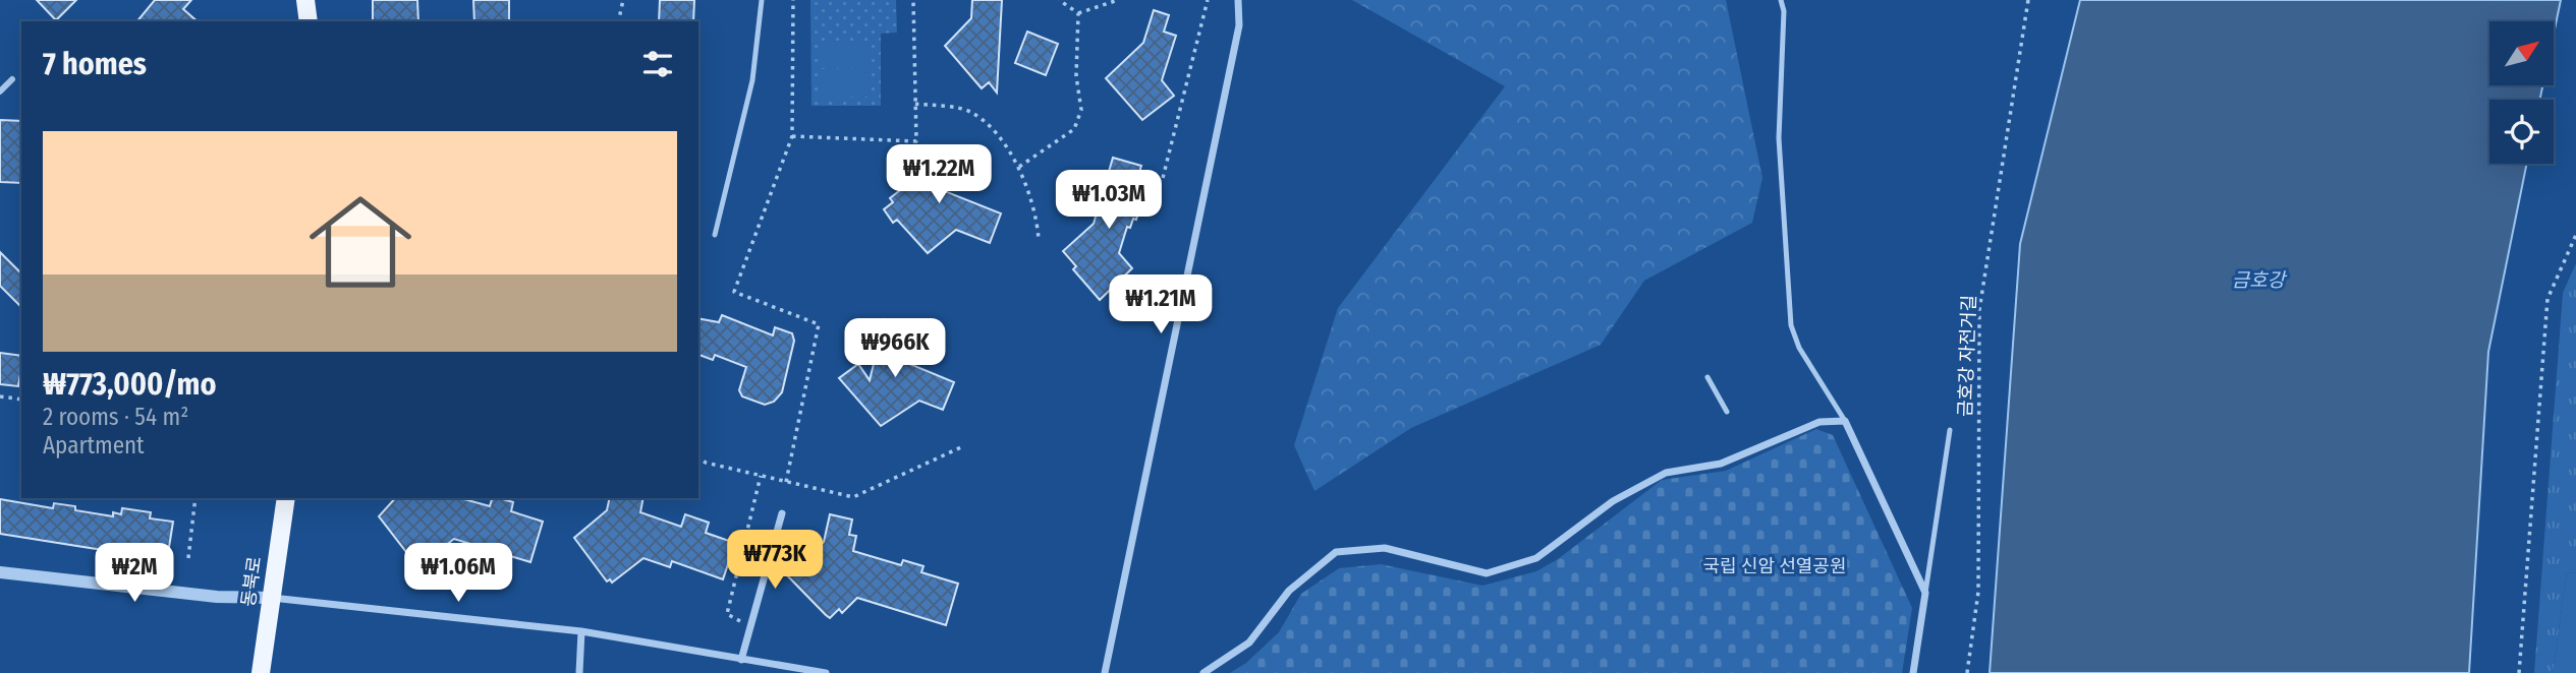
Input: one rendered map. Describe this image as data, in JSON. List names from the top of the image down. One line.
{"streets":{"main road":["동북로"],"path":["금호강 자전거길"]},"water":["금호강"],"parks":["국립 신암 선열공원"],"north":"top right","page":{"heading":"7 homes","list":[{"name":"₩773,000/mo","note":"2 rooms · 54 m² · Apartment"}],"price":["₩1.22M","₩1.03M","₩1.21M","₩966K","₩773K","₩2M","₩1.06M"]}}
